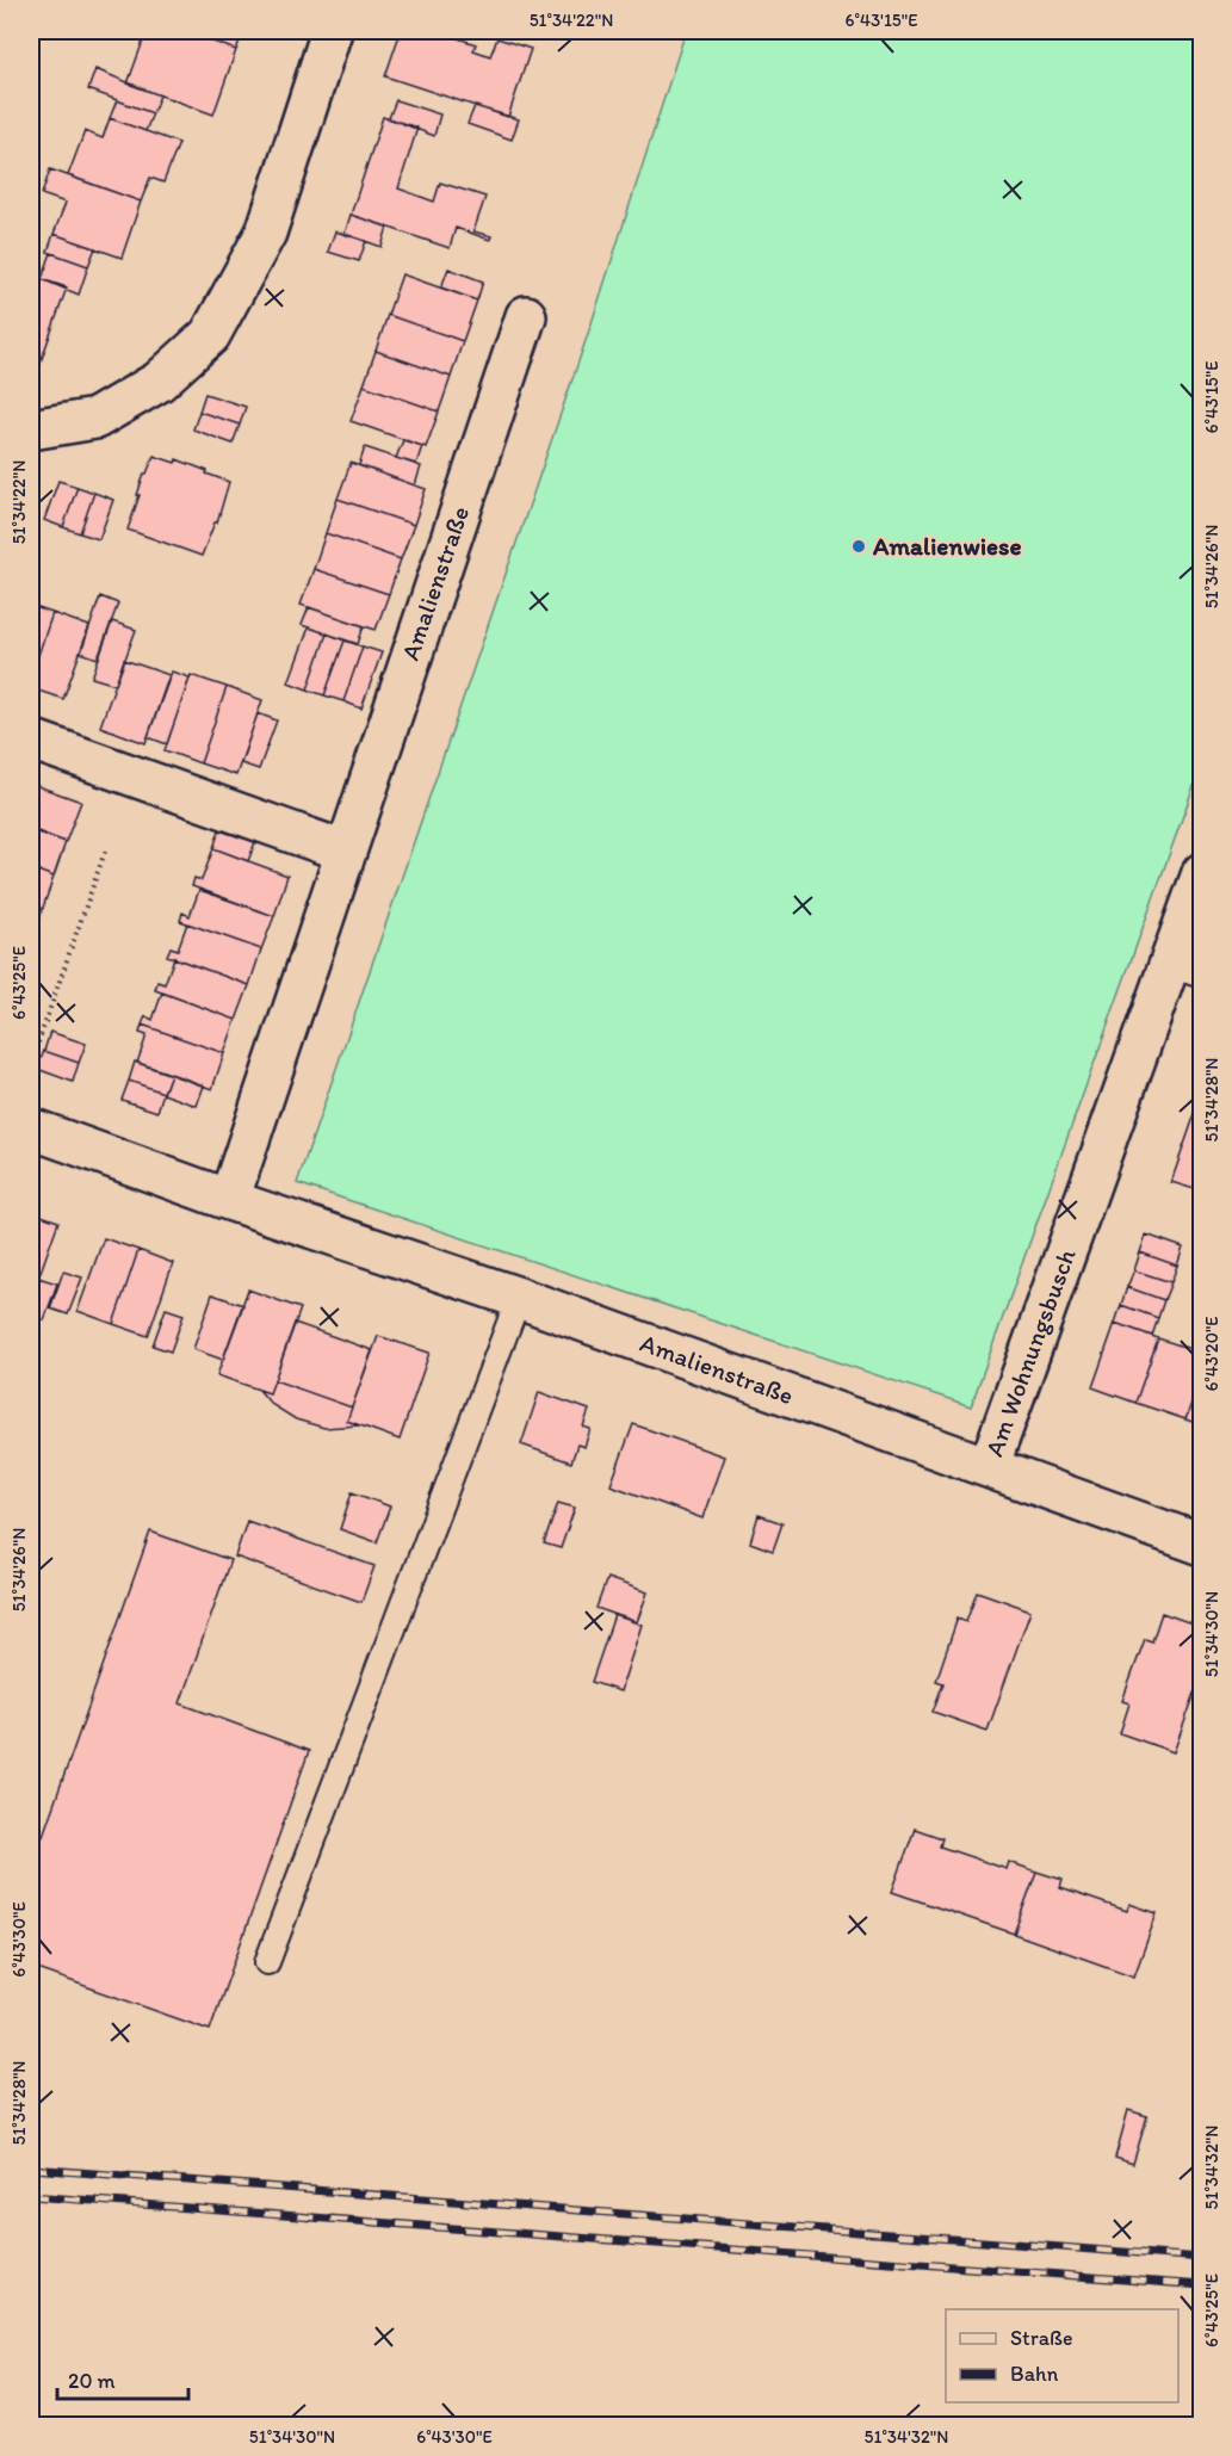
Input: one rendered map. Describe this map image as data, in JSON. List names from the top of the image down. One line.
{"streets":{"street":["Amalienstraße","Am Wohnungsbusch"]},"crossings":[["Amalienstraße","Am Wohnungsbusch"]],"places":["Amalienwiese"],"legend":["Straße","Bahn"],"scale_bar":"20 m","coordinates":["51°34'22\"N","6°43'15\"E","51°34'26\"N","6°43'25\"E","51°34'28\"N","6°43'20\"E","51°34'30\"N","6°43'30\"E","51°34'32\"N"]}
